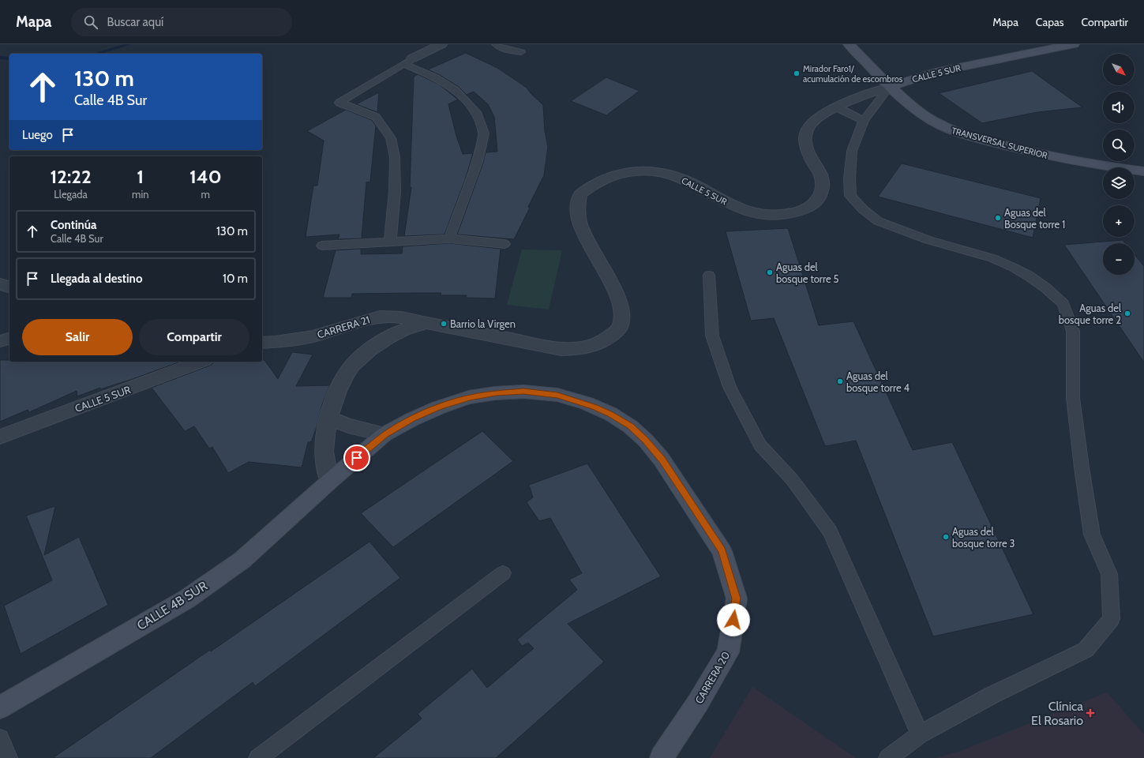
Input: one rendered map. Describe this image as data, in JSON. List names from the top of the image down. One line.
{"streets":{"street":["CALLE 5 SUR","TRANSVERSAL SUPERIOR","CARRERA 21","CALLE 4B SUR","CARRERA 20"]},"crossings":[["CALLE 5 SUR","TRANSVERSAL SUPERIOR"],["CALLE 5 SUR","CARRERA 21"],["CALLE 4B SUR","CARRERA 20"]],"places":{"other":["Mirador Faro1/ acumulación de escombros","Aguas del Bosque torre 1","Aguas del bosque torre 5","Aguas del bosque torre 2","Barrio la Virgen","Aguas del bosque torre 4","Aguas del bosque torre 3"],"health":["Clínica El Rosario"]},"north":"bottom right","page":{"header":"Mapa","search":"Buscar aquí","nav":["Mapa","Capas","Compartir"],"map_buttons":["+","−"],"turn":["130 m","Calle 4B Sur"],"then":"Luego","eta":["12:22","Llegada","1","min","140","m"],"list":[{"name":"Continúa","note":"Calle 4B Sur","value":"130 m"},{"name":"Llegada al destino","value":"10 m"}],"buttons":["Salir","Compartir"]}}
